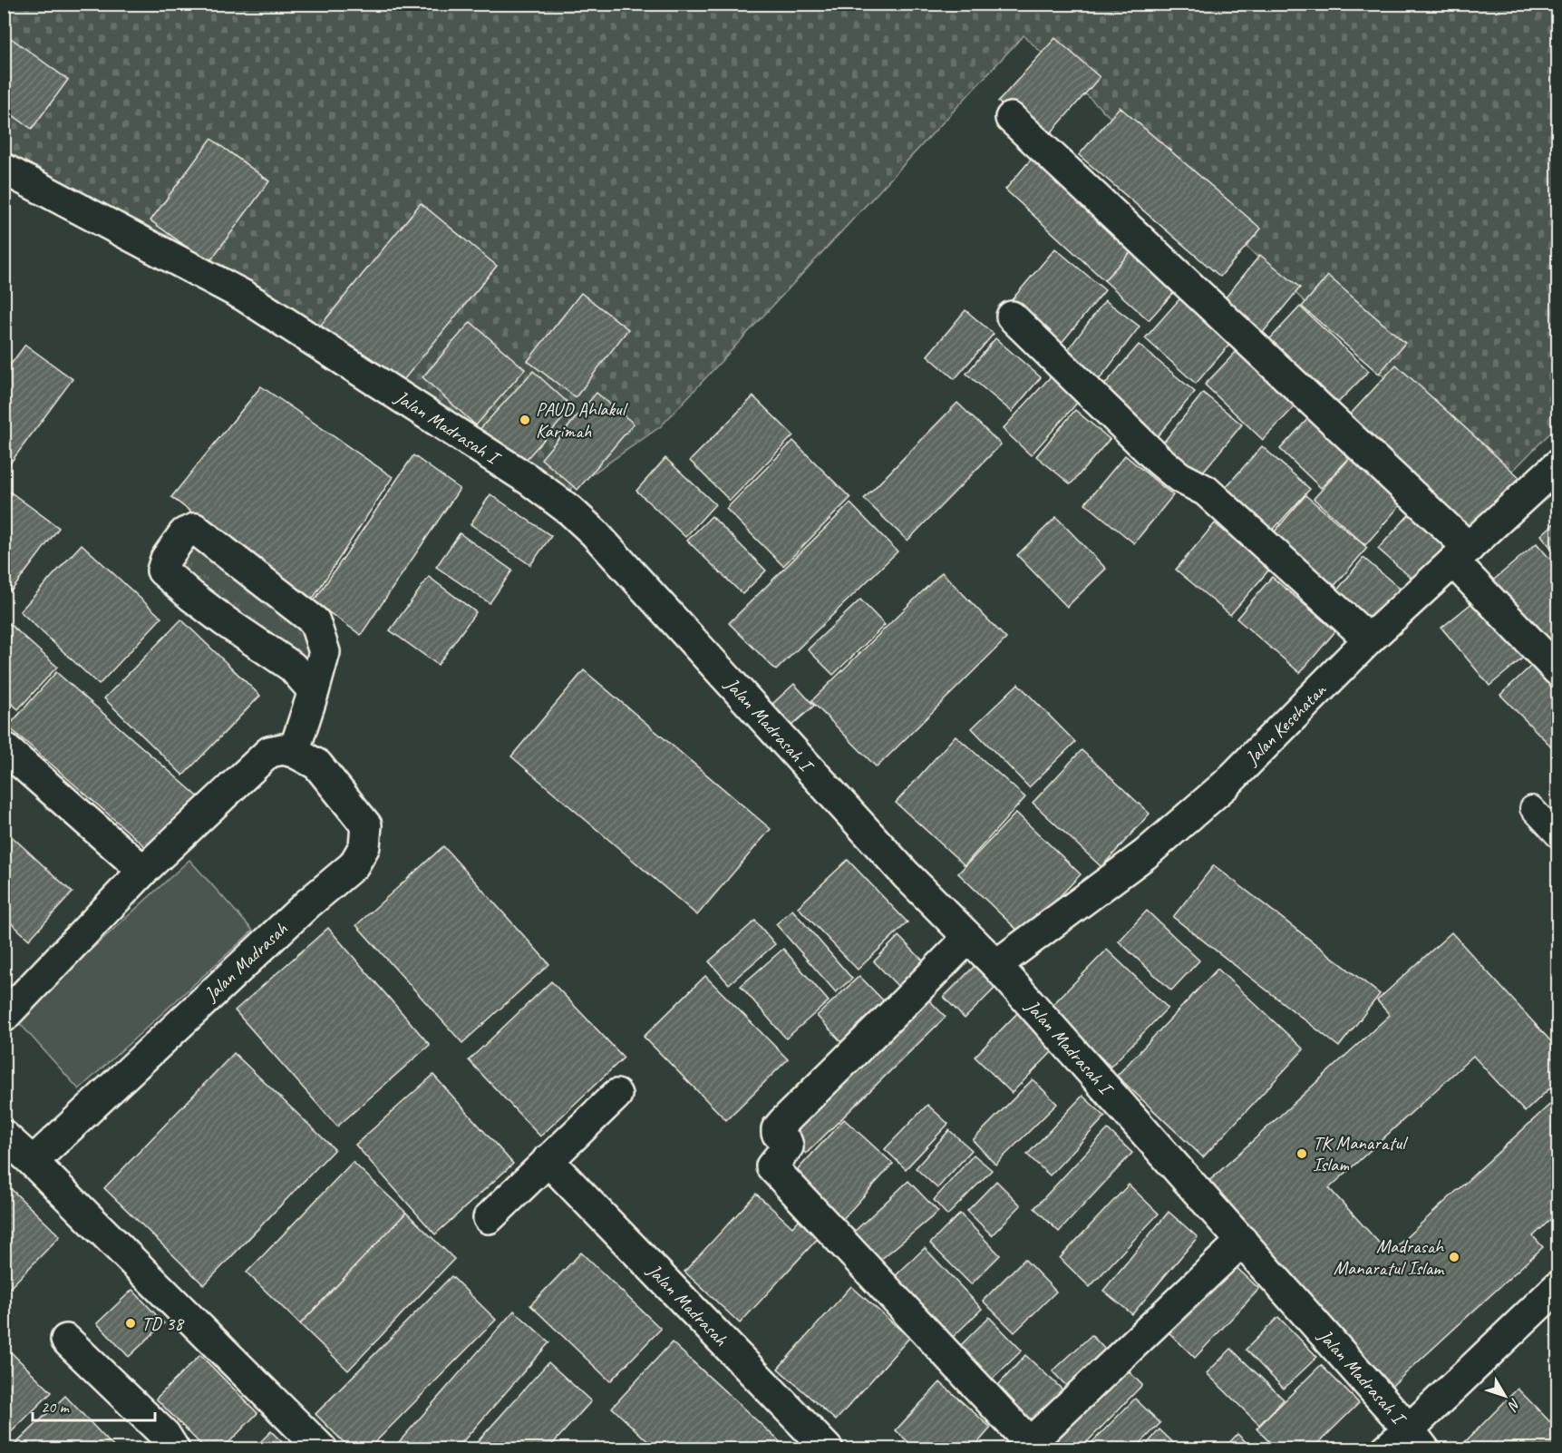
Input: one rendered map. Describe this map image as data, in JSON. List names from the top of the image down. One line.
{"streets":{"street":["Jalan Madrasah I","Jalan Kesehatan","Jalan Madrasah"]},"crossings":[["Jalan Madrasah I","Jalan Kesehatan"]],"places":["PAUD Ahlakul Karimah","TK Manaratul Islam","Madrasah Manaratul Islam","TD 38"],"scale_bar":"20 m","north":"bottom right"}
